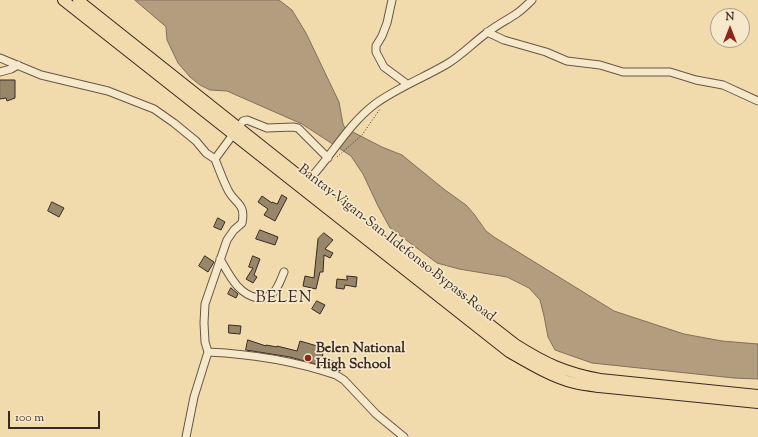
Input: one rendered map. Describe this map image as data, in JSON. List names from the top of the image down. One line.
{"streets":{"main road":["Bantay-Vigan-San Ildefonso Bypass Road"]},"districts":["BELEN"],"places":["Belen National High School"],"scale_bar":"100 m","north":"top"}
